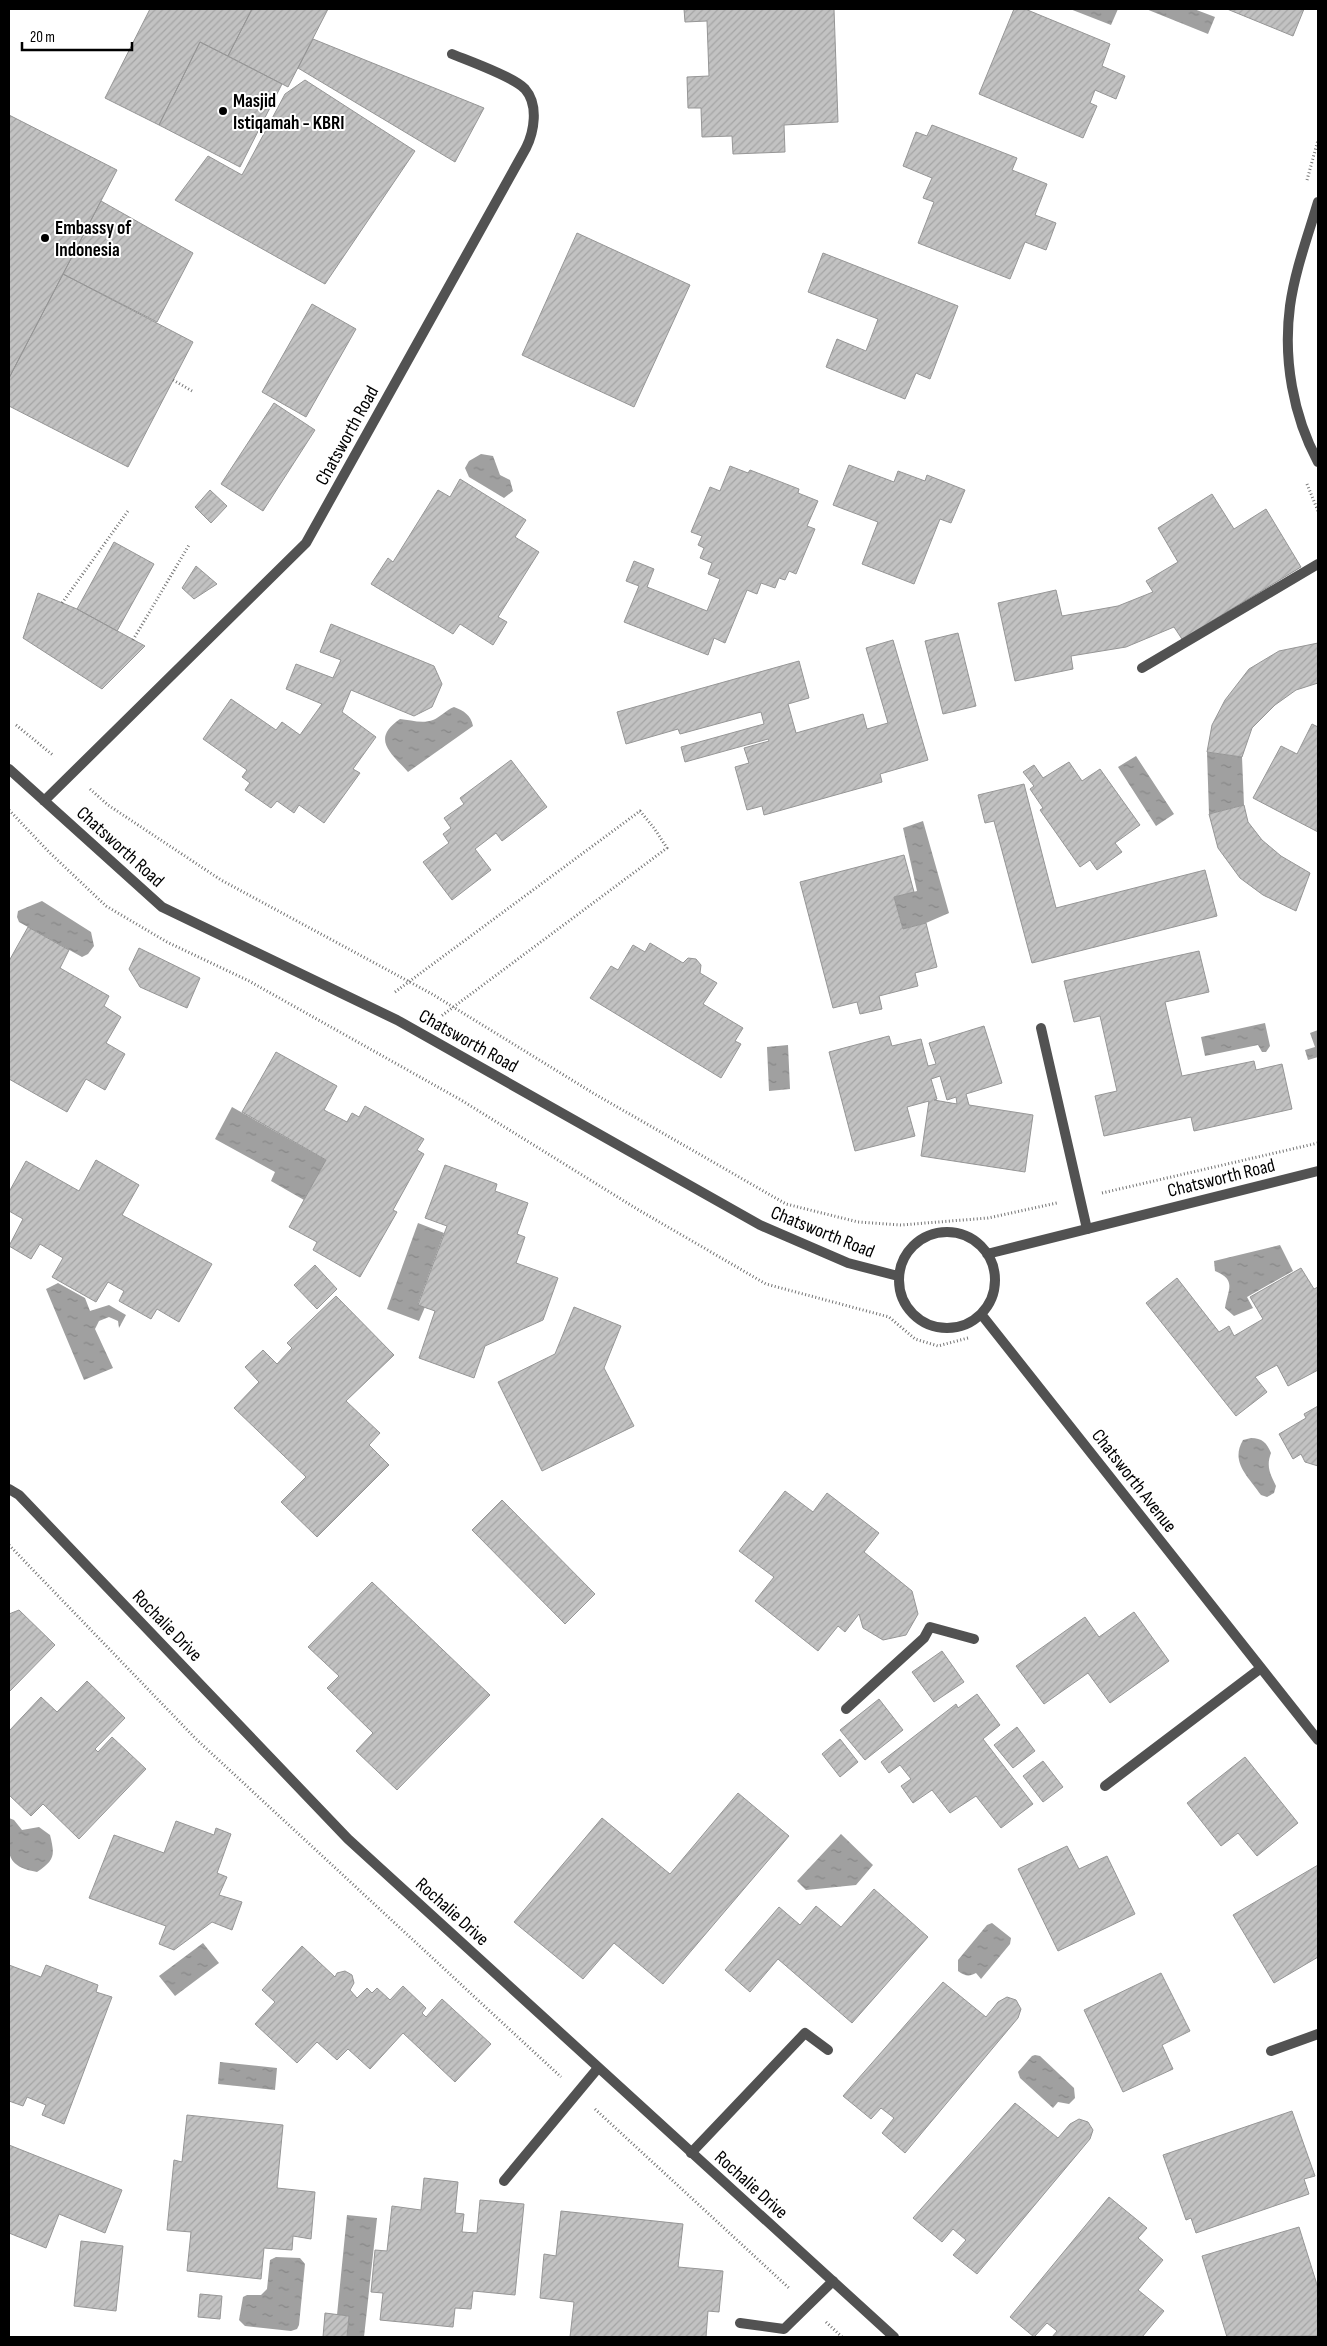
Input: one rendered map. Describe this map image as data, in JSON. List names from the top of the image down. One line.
{"streets":{"street":["Chatsworth Road","Chatsworth Avenue","Rochalie Drive"]},"crossings":[["Chatsworth Road","Chatsworth Avenue"]],"places":["Masjid Istiqamah - KBRI","Embassy of Indonesia"],"scale_bar":"20 m"}
